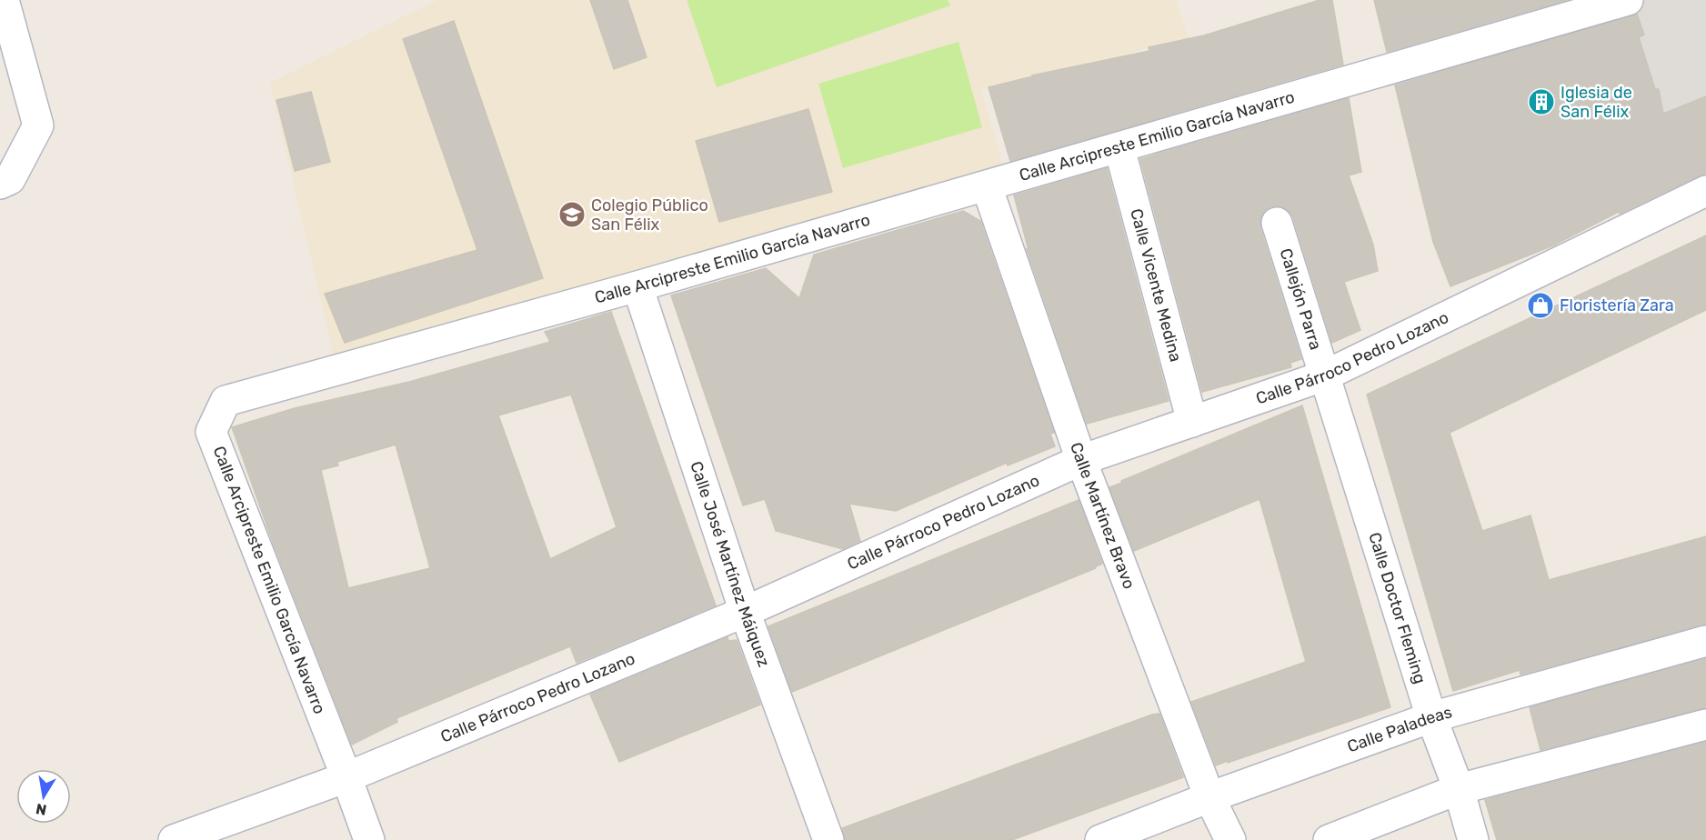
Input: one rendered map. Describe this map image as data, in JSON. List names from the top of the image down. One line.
{"streets":{"street":["Calle Arcipreste Emilio García Navarro","Calle Vicente Medina","Callejón Parra","Calle Párroco Pedro Lozano","Calle Martínez Bravo","Calle José Martínez Máiquez","Calle Doctor Fleming","Calle Paladeas"]},"crossings":[["Calle Arcipreste Emilio García Navarro","Calle Vicente Medina"],["Calle Arcipreste Emilio García Navarro","Calle Párroco Pedro Lozano"],["Calle Arcipreste Emilio García Navarro","Calle Martínez Bravo"],["Calle Arcipreste Emilio García Navarro","Calle José Martínez Máiquez"],["Calle Vicente Medina","Calle Párroco Pedro Lozano"],["Callejón Parra","Calle Párroco Pedro Lozano"],["Callejón Parra","Calle Doctor Fleming"],["Calle Párroco Pedro Lozano","Calle Martínez Bravo"],["Calle Párroco Pedro Lozano","Calle José Martínez Máiquez"],["Calle Párroco Pedro Lozano","Calle Doctor Fleming"],["Calle Martínez Bravo","Calle Paladeas"],["Calle Doctor Fleming","Calle Paladeas"]],"places":{"building":["Iglesia de San Félix"],"school or university":["Colegio Público San Félix"],"shop":["Floristería Zara"]},"north":"bottom"}
